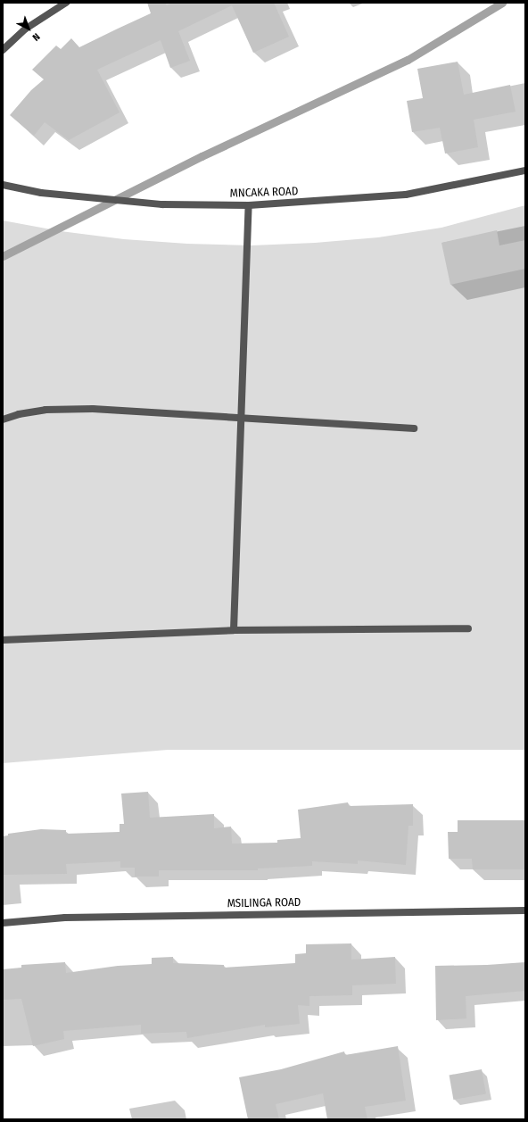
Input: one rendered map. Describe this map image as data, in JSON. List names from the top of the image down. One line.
{"streets":{"street":["MNCAKA ROAD","MSILINGA ROAD"]},"north":"bottom right"}
